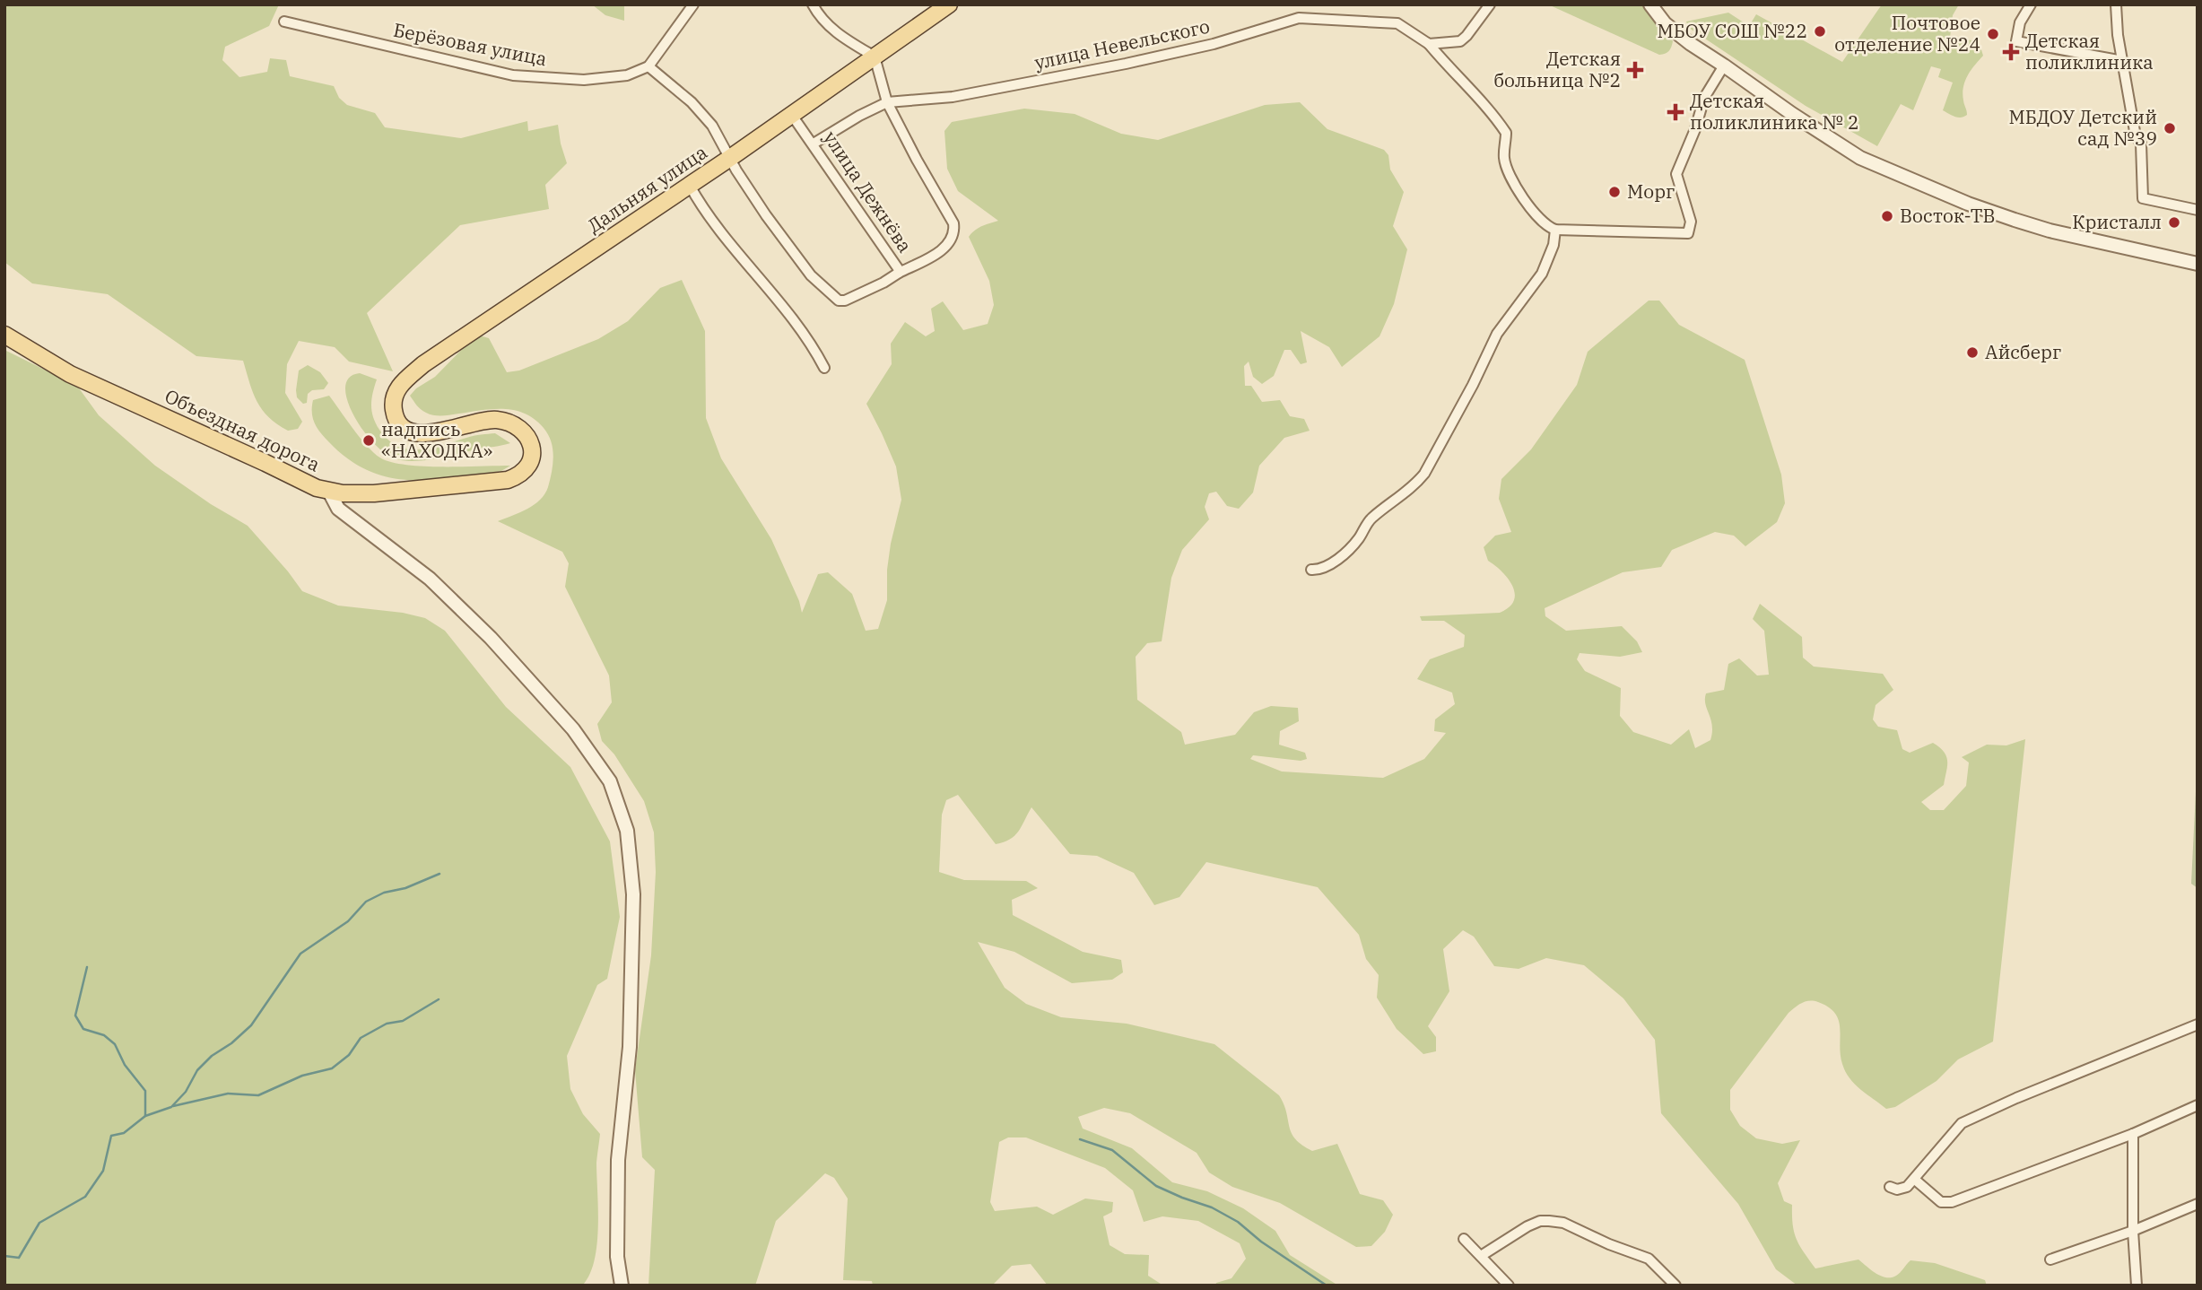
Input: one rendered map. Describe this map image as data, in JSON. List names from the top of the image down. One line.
{"streets":{"main road":["Дальняя улица","Объездная дорога"],"street":["Берёзовая улица","улица Невельского","улица Дежнёва"]},"crossings":[["Дальняя улица","улица Дежнёва"],["Дальняя улица","Объездная дорога"]],"places":{"other":["МБОУ СОШ №22","Почтовое отделение №24","МБДОУ Детский сад №39","Морг","Восток-ТВ","Кристалл","Айсберг","надпись «НАХОДКА»"],"health":["Детская поликлиника","Детская больница №2","Детская поликлиника № 2"]}}
